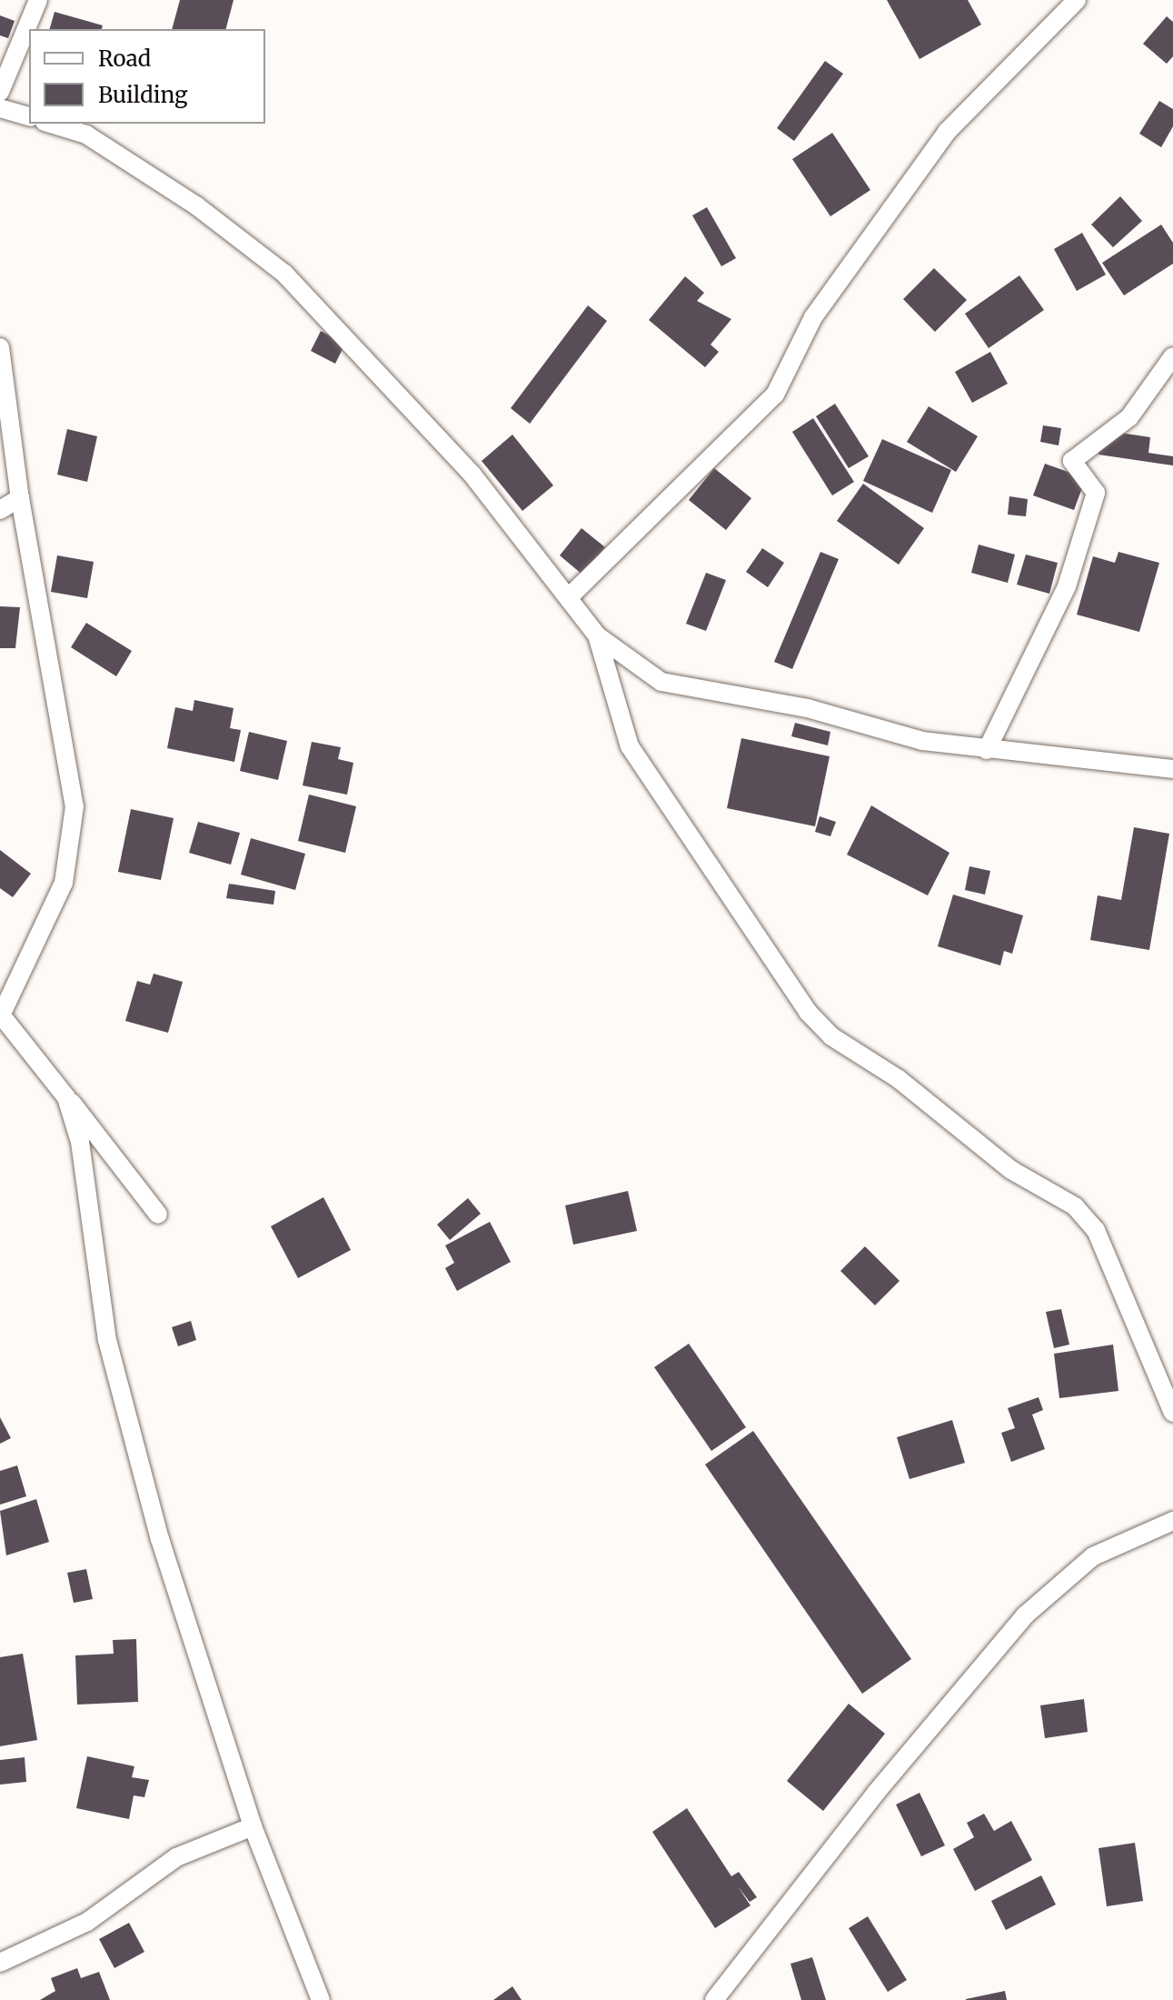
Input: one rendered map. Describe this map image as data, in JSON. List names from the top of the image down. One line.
{"legend":["Road","Building"]}
